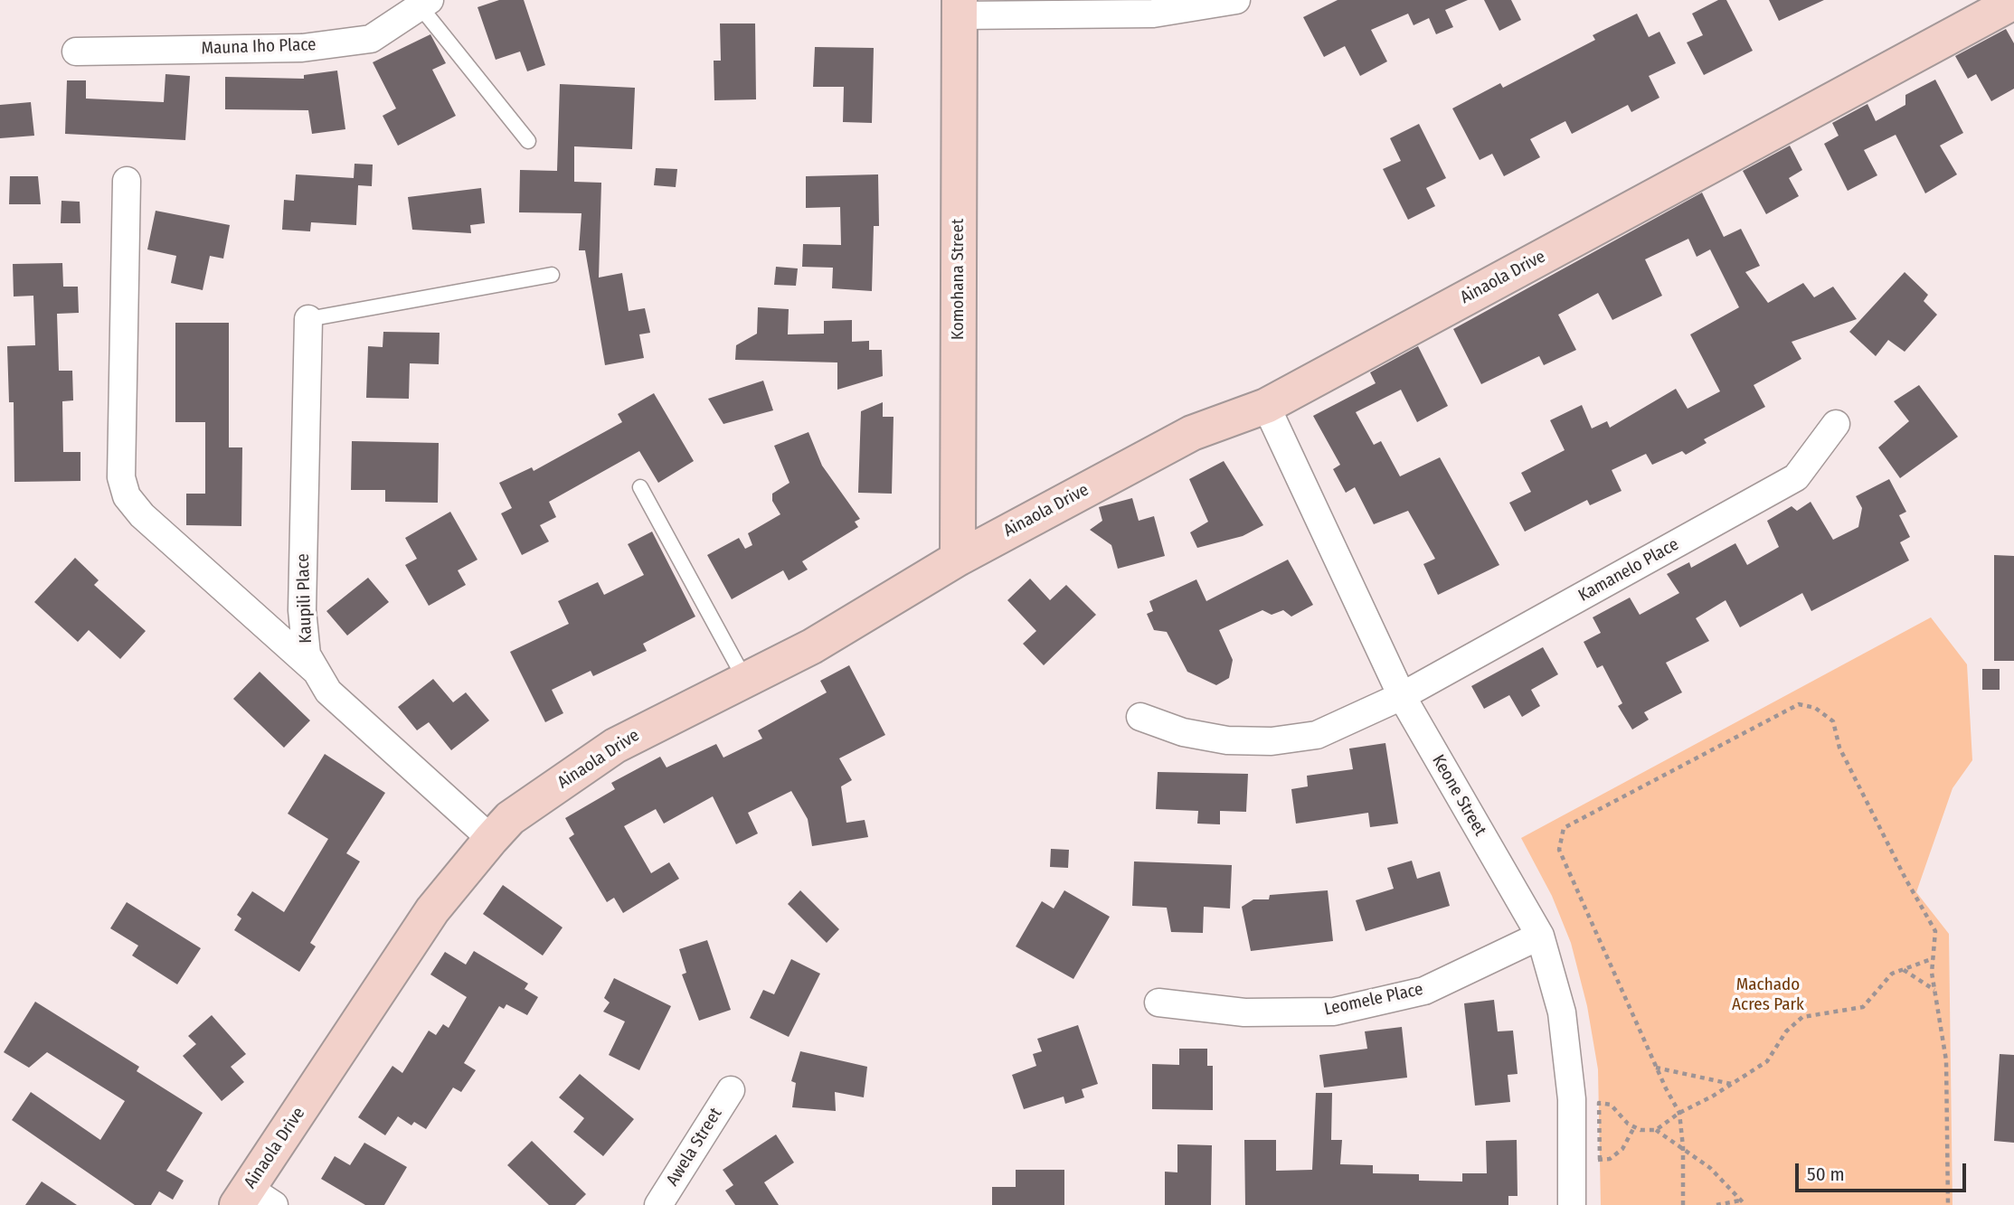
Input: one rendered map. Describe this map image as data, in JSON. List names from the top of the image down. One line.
{"streets":{"street":["Mauna Iho Place","Ainaola Drive","Komohana Street","Kamanelo Place","Kaupili Place","Keone Street","Leomele Place","Awela Street"]},"crossings":[["Ainaola Drive","Komohana Street"],["Ainaola Drive","Kaupili Place"],["Ainaola Drive","Keone Street"],["Kamanelo Place","Keone Street"],["Keone Street","Leomele Place"]],"parks":["Machado Acres Park"],"scale_bar":"50 m"}
